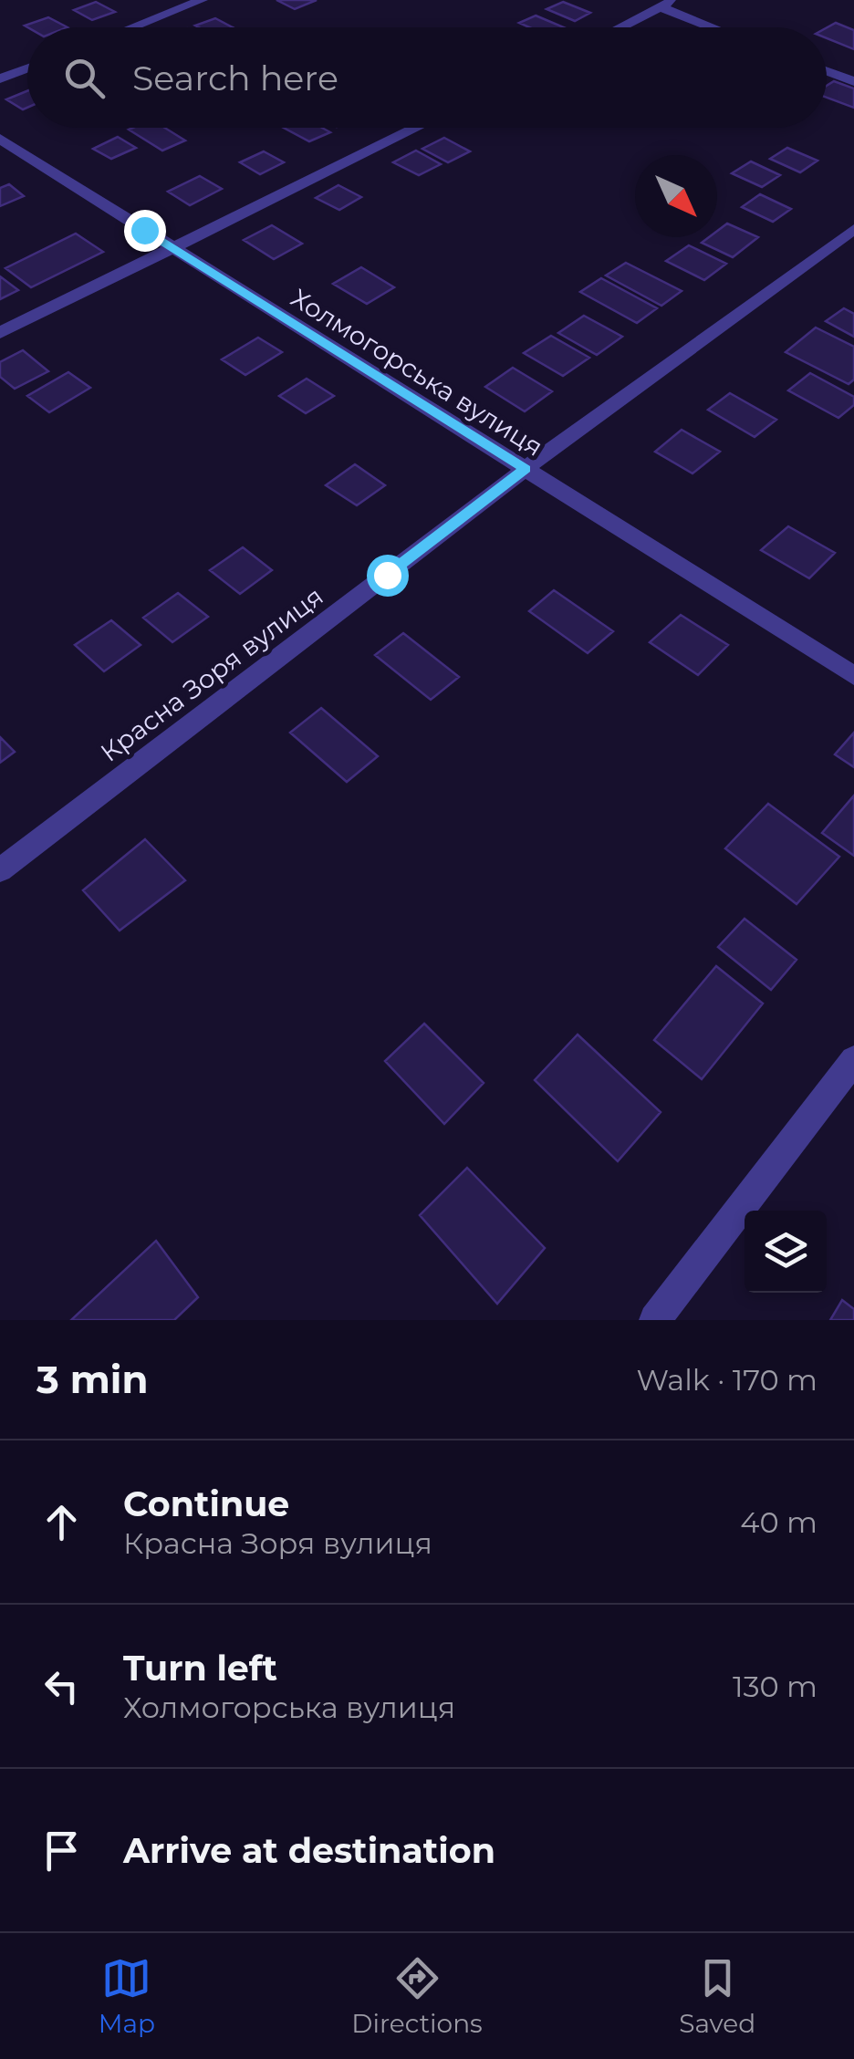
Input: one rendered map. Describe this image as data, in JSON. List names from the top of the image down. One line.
{"streets":{"street":["Холмогорська вулиця","Красна Зоря вулиця"]},"crossings":[["Холмогорська вулиця","Красна Зоря вулиця"]],"north":"bottom right","page":{"search":"Search here","heading":["3 min","Walk · 170 m"],"list":[["Continue","Красна Зоря вулиця","40 m"],["Turn left","Холмогорська вулиця","130 m"],"Arrive at destination"],"nav":["Map","Directions","Saved"]}}
